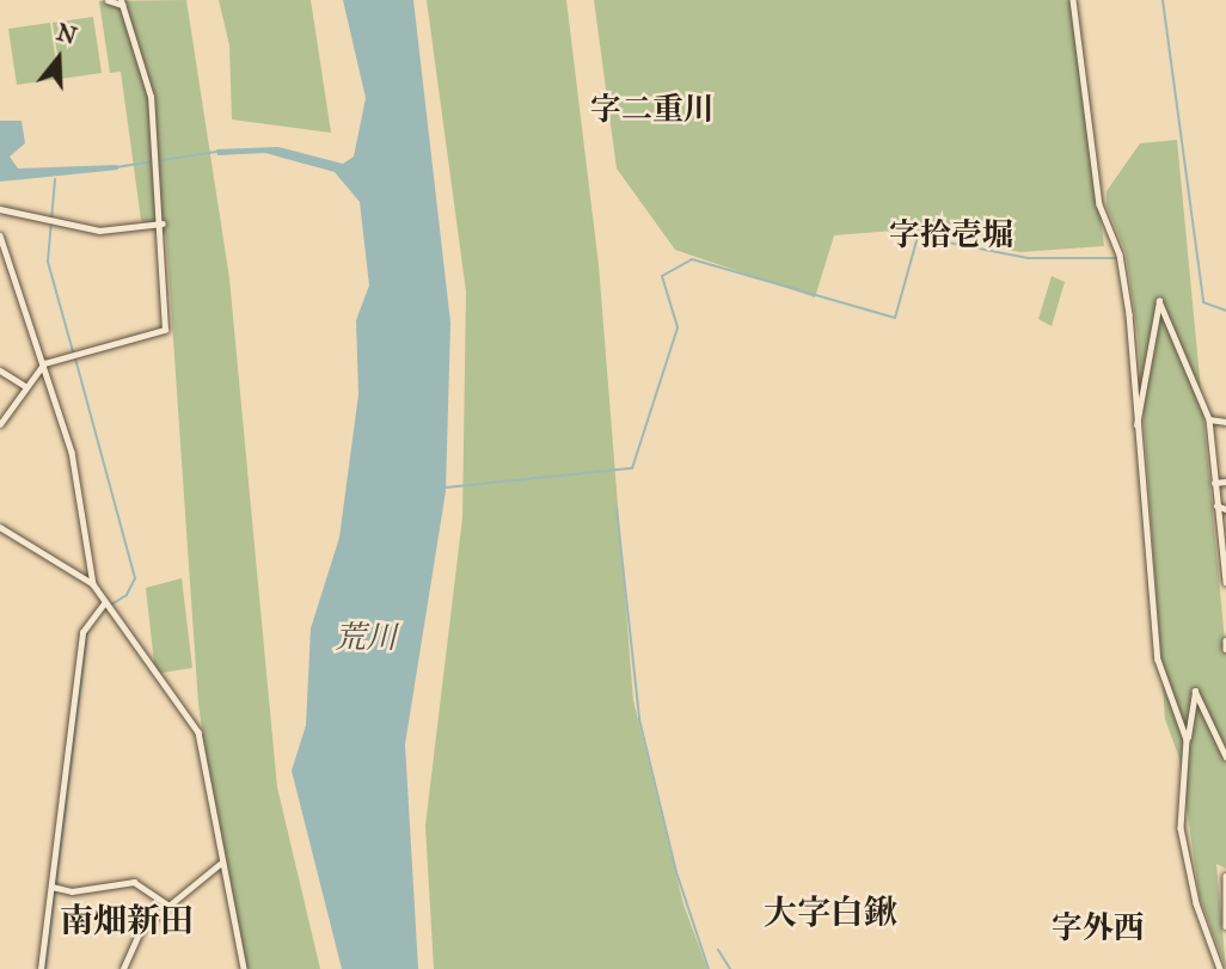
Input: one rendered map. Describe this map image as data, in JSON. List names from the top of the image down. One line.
{"districts":["字二重川","字拾壱堀","大字白鍬","南畑新田","字外西"],"water":["荒川"],"north":"top"}
